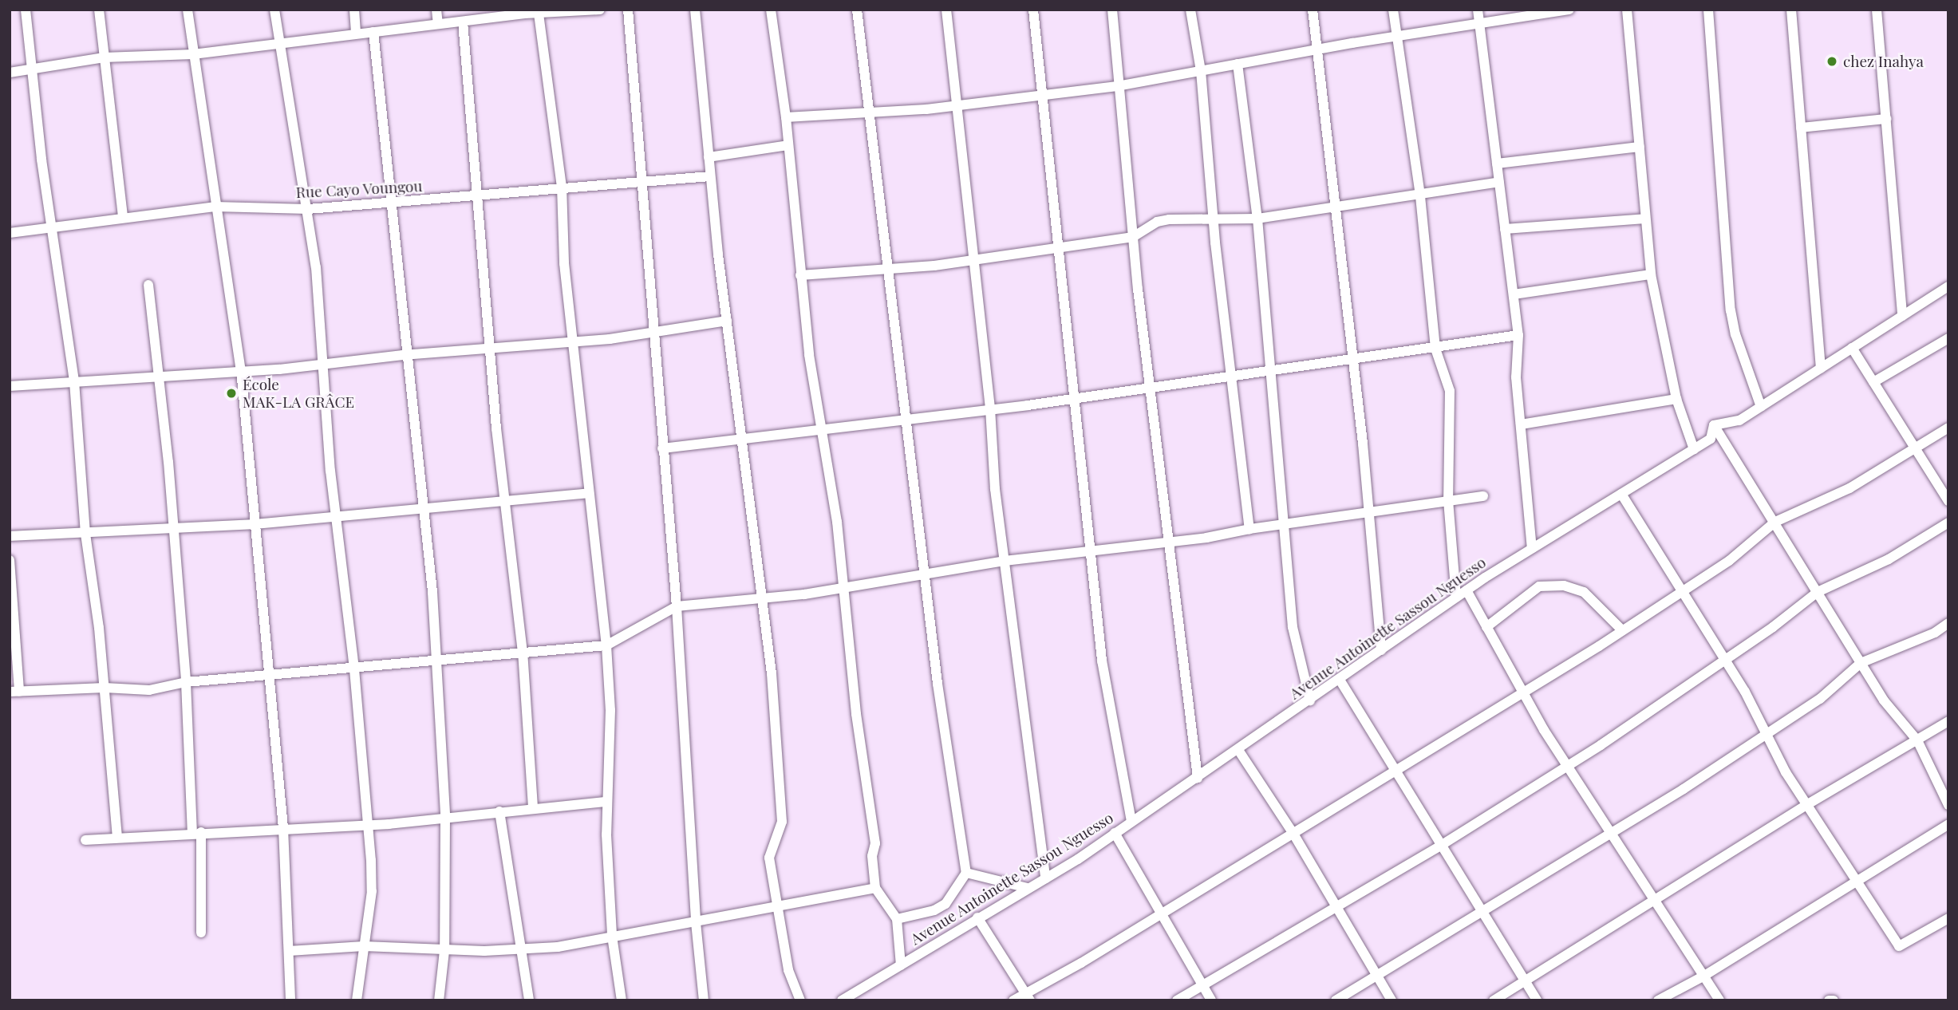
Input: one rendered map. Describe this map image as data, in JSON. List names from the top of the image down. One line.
{"streets":{"street":["Rue Cayo Voungou","Avenue Antoinette Sassou Nguesso"]},"places":["chez Inahya","École MAK-LA GRÂCE"]}
